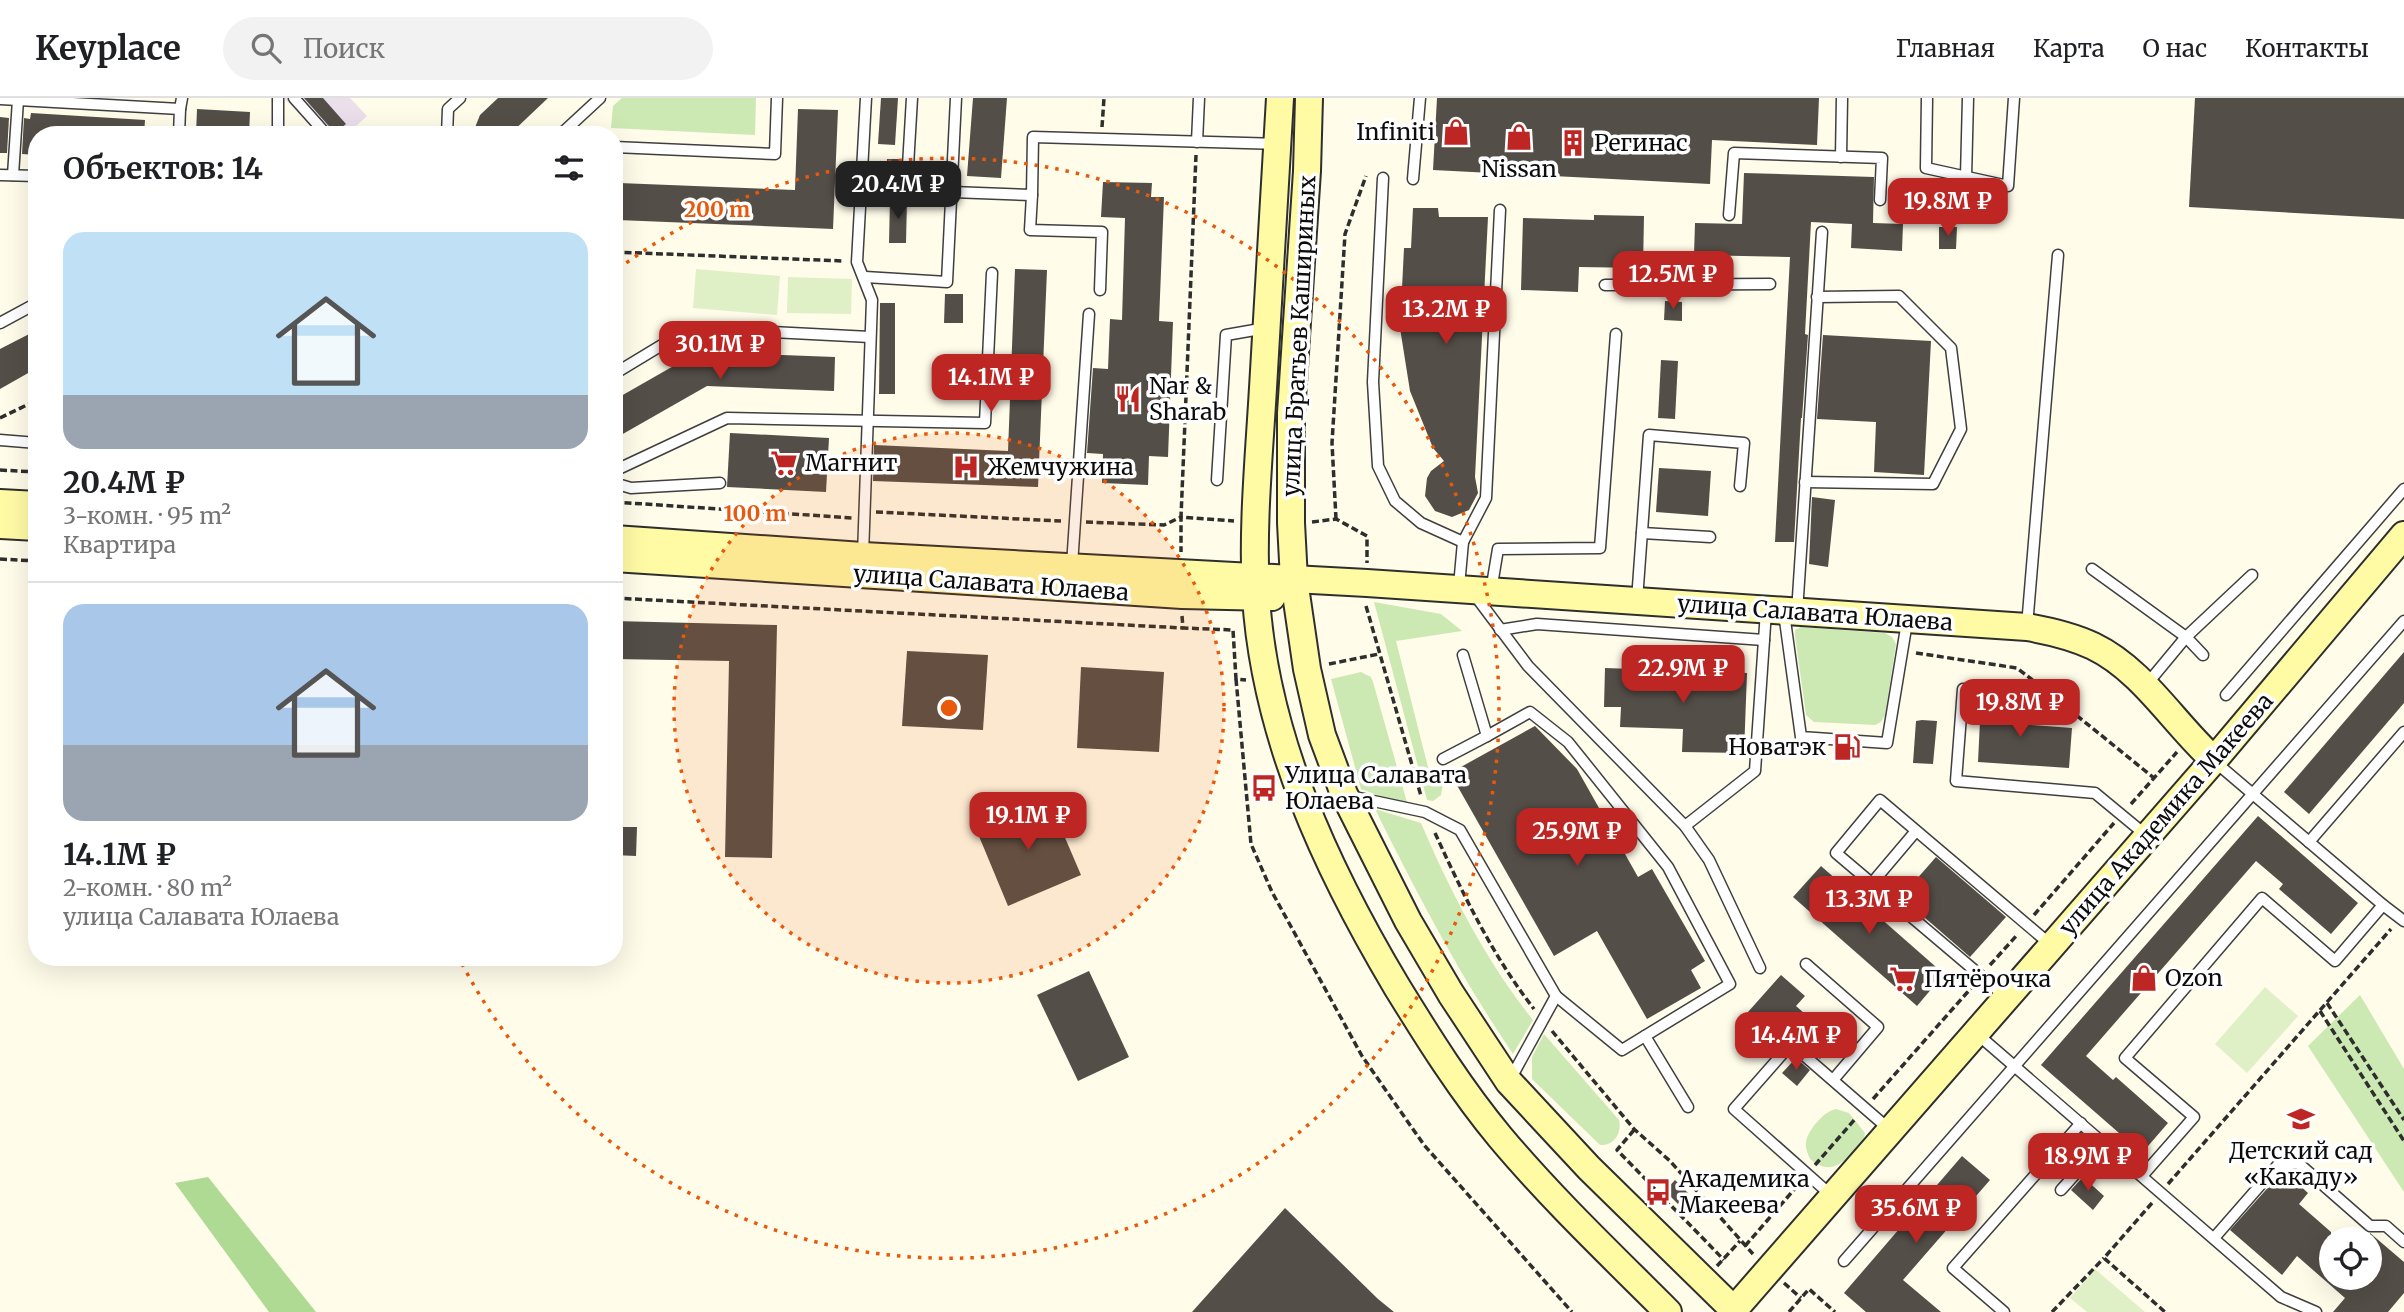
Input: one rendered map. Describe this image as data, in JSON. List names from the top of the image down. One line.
{"streets":{"main road":["улица Братьев Кашириных","улица Салавата Юлаева","улица Академика Макеева"]},"crossings":[["улица Братьев Кашириных","улица Салавата Юлаева"],["улица Братьев Кашириных","улица Академика Макеева"],["улица Салавата Юлаева","улица Академика Макеева"]],"places":{"shop":["Infiniti","Nissan","Ozon"],"building":["Регинас"],"restaurant":["Nar & Sharab"],"supermarket":["Магнит","Пятёрочка"],"hospital":["Жемчужина"],"fuel station":["Новатэк"],"bus stop":["Улица Салавата Юлаева","Академика Макеева"],"school or university":["Детский сад «Какаду»"]},"page":{"header":"Keyplace","search":"Поиск","nav":["Главная","Карта","О нас","Контакты"],"heading":"Объектов: 14","price":["20.4M ₽","19.8M ₽","12.5M ₽","13.2M ₽","30.1M ₽","14.1M ₽","22.9M ₽","19.8M ₽","19.1M ₽","25.9M ₽","13.3M ₽","14.4M ₽","18.9M ₽","35.6M ₽"],"list":[{"name":"20.4M ₽","note":"3-комн. · 95 m² · Квартира"},{"name":"14.1M ₽","note":"2-комн. · 80 m² · улица Салавата Юлаева"}]},"rings":["200 m","100 m"]}
